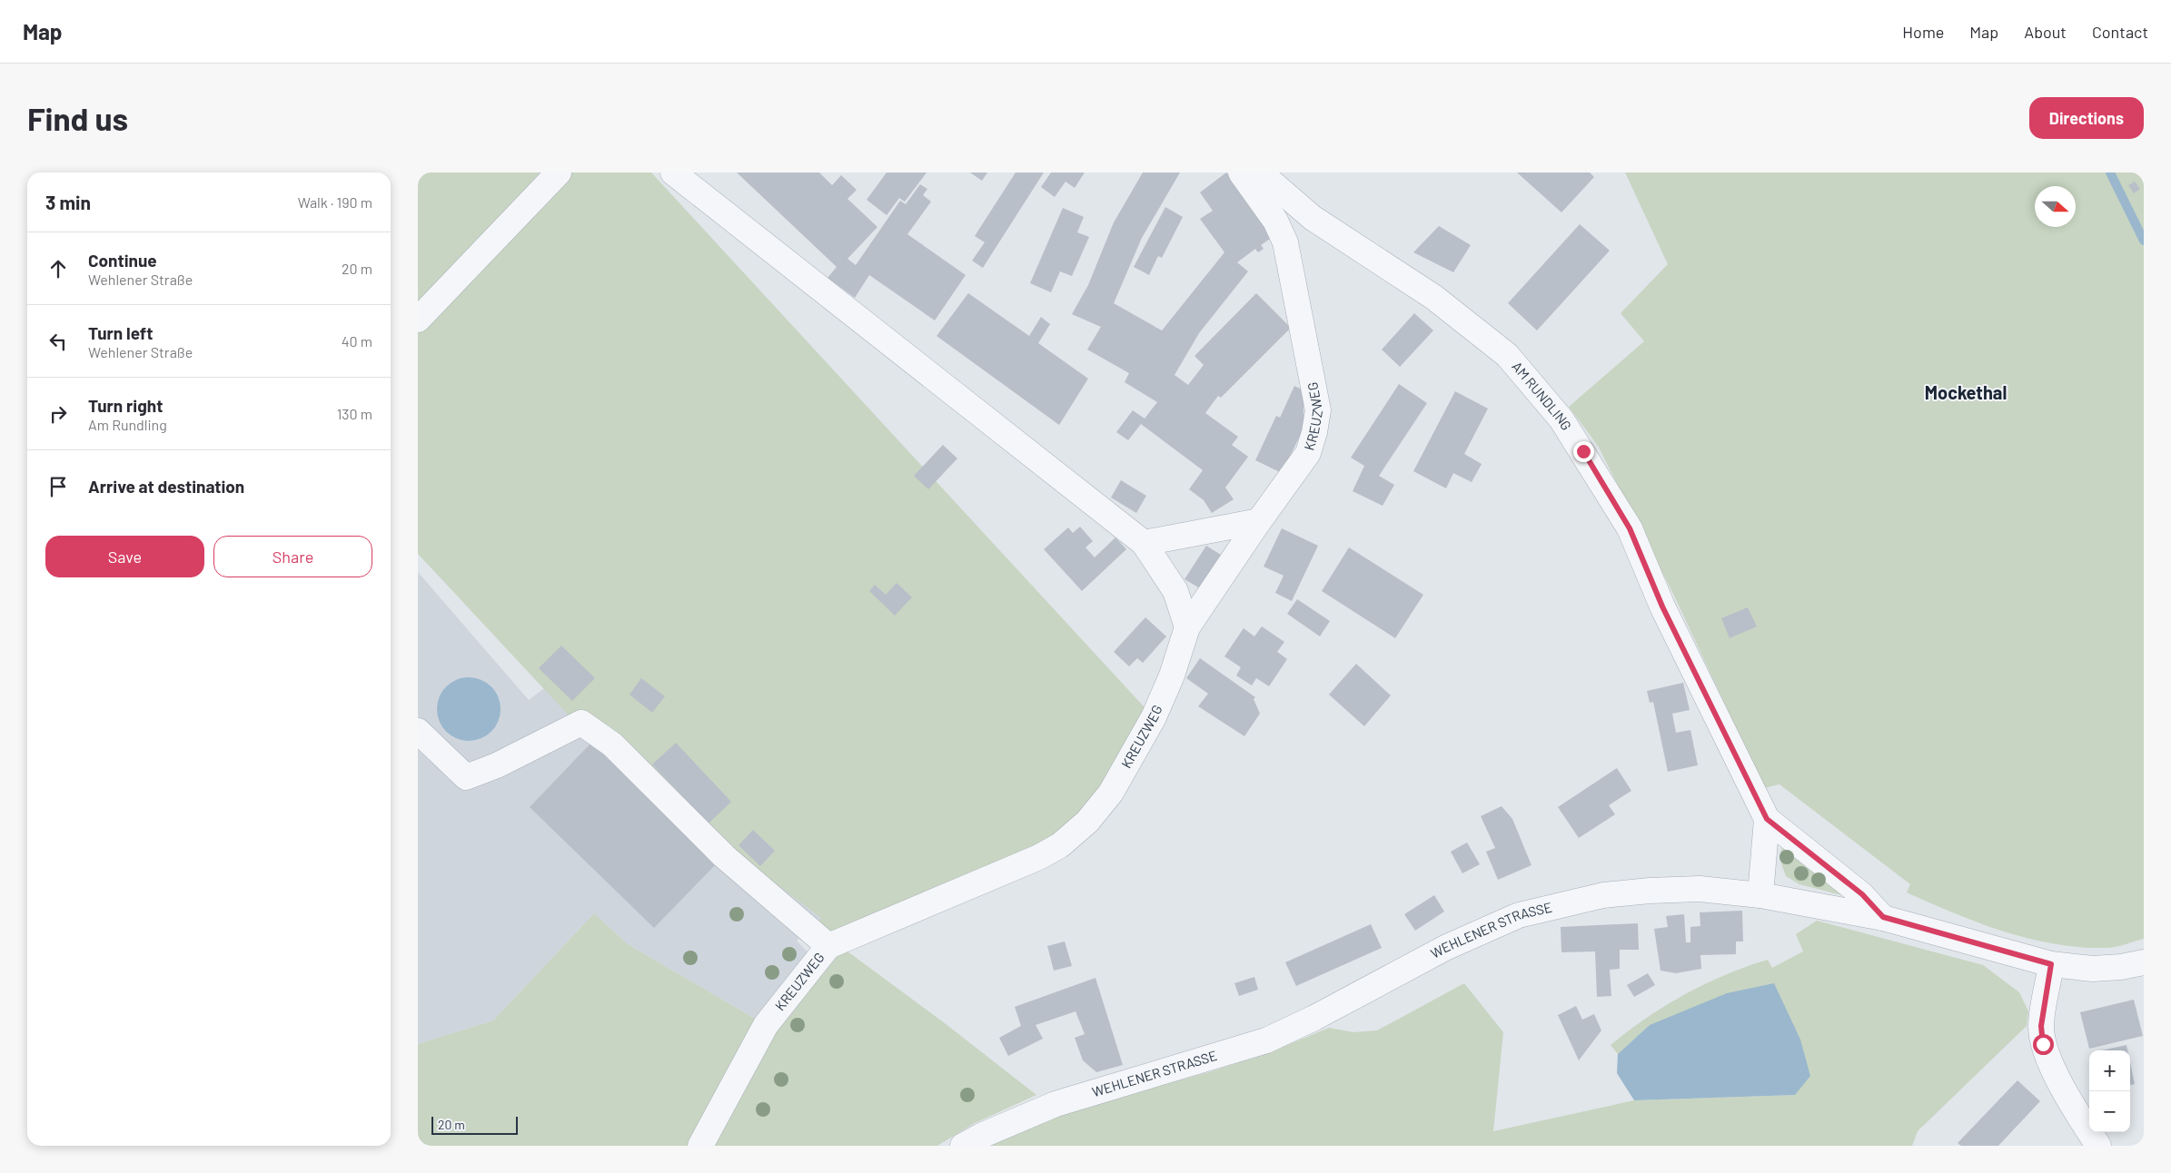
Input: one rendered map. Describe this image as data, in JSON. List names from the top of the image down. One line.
{"streets":{"street":["AM RUNDLING","KREUZWEG","WEHLENER STRASSE"]},"crossings":[["AM RUNDLING","WEHLENER STRASSE"]],"districts":["Mockethal"],"scale_bar":"20 m","north":"right","page":{"header":"Map","nav":["Home","Map","About","Contact"],"buttons":["Directions",["Save","Share"]],"title":"Find us","heading":["3 min","Walk · 190 m"],"list":[["Continue","Wehlener Straße","20 m"],["Turn left","Wehlener Straße","40 m"],["Turn right","Am Rundling","130 m"],"Arrive at destination"],"map_buttons":["+","−"],"scale":"20 m"}}
